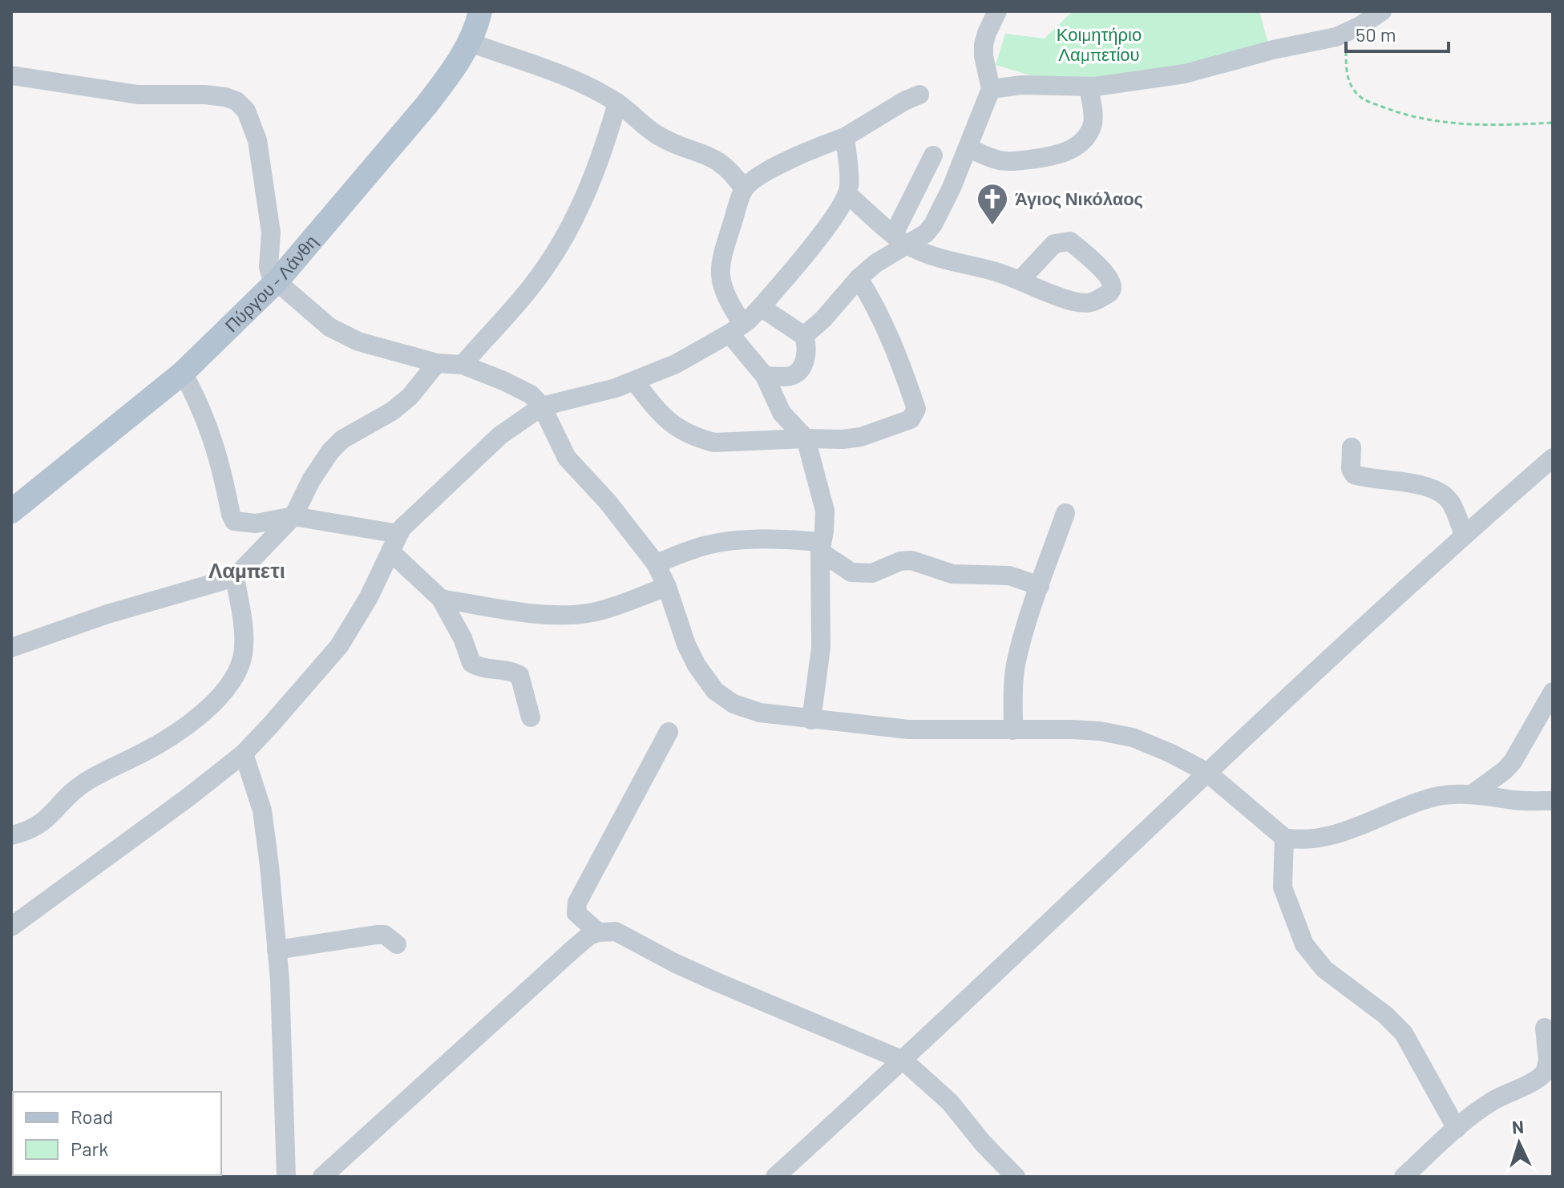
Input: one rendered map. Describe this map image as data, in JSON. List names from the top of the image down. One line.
{"streets":{"main road":["Πύργου - Λάνθη"]},"districts":["Λαμπετι"],"parks":["Κοιμητήριο Λαμπετίου"],"places":{"church":["Άγιος Νικόλαος"]},"legend":["Road","Park"],"scale_bar":"50 m","north":"top"}
